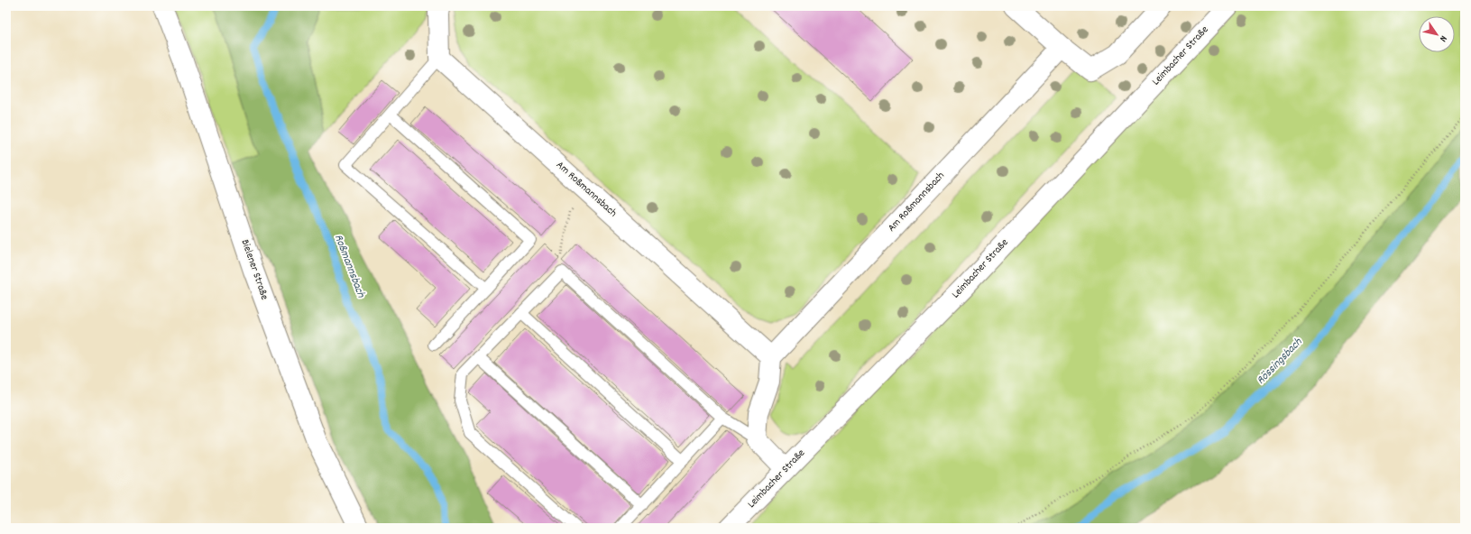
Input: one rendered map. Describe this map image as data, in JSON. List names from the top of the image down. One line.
{"streets":{"street":["Leimbacher Straße","Am Roßmannsbach","Bielener Straße"]},"water":["Roßmannsbach","Rössingsbach"],"north":"bottom right"}
